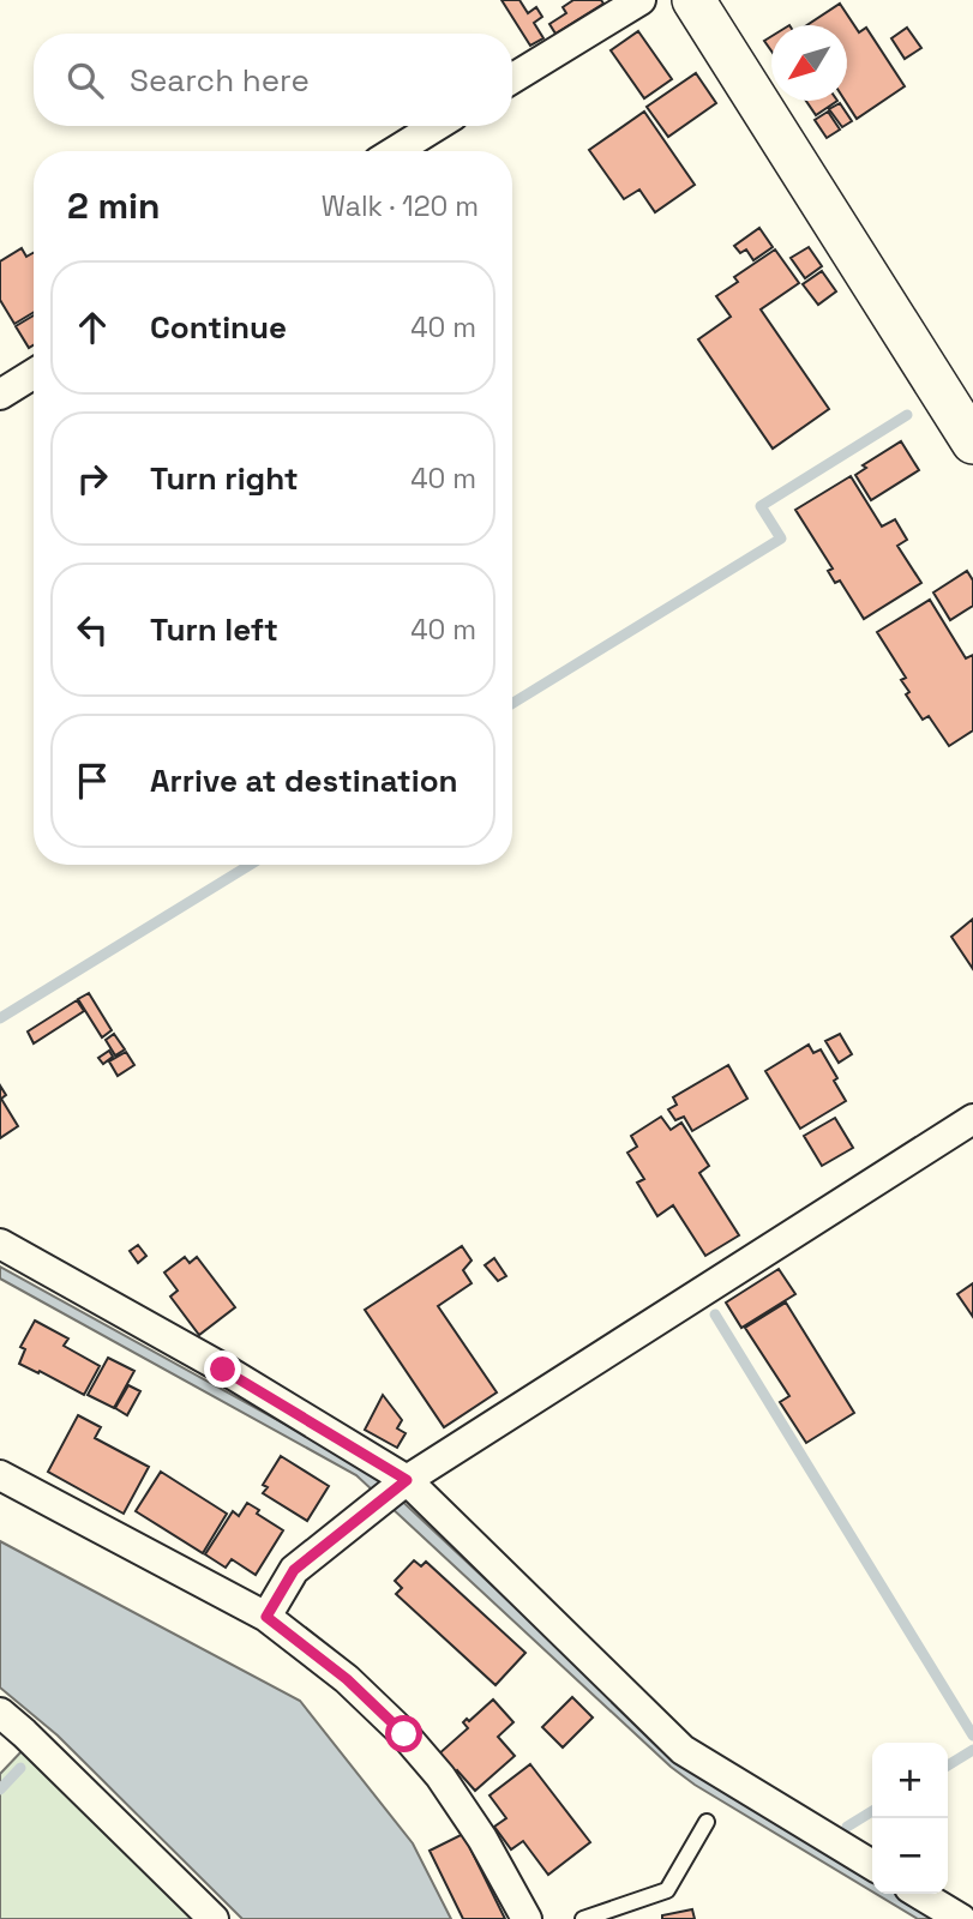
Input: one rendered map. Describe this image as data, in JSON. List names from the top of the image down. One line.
{"north":"bottom left","page":{"search":"Search here","heading":["2 min","Walk · 120 m"],"list":[["Continue","40 m"],["Turn right","40 m"],["Turn left","40 m"],"Arrive at destination"],"map_buttons":["+","−"]}}
